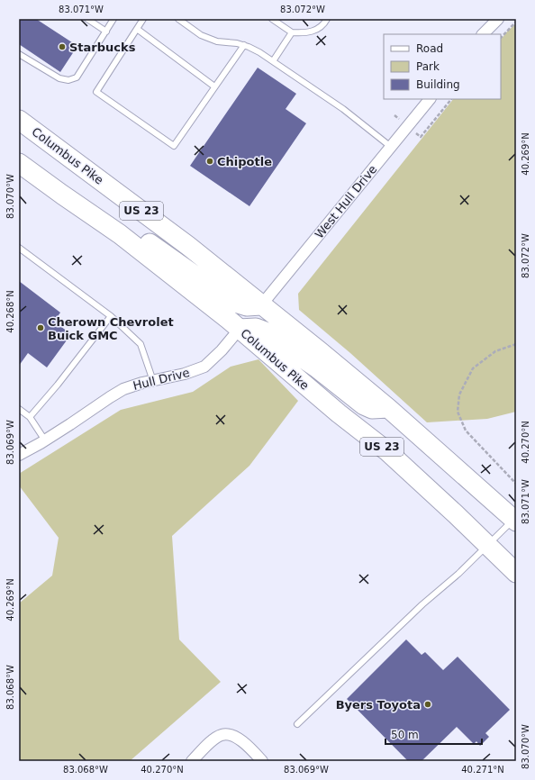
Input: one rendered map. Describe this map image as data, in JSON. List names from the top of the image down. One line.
{"streets":{"highway":["Columbus Pike","US 23"],"street":["West Hull Drive","Hull Drive"]},"crossings":[["Columbus Pike","West Hull Drive"],["Columbus Pike","Hull Drive"]],"places":["Starbucks","Chipotle","Cherown Chevrolet Buick GMC","Byers Toyota"],"legend":["Road","Park","Building"],"scale_bar":"50 m","coordinates":["83.071°W","83.072°W","40.269°N","83.070°W","40.268°N","83.069°W","40.270°N","83.068°W","40.271°N"]}
